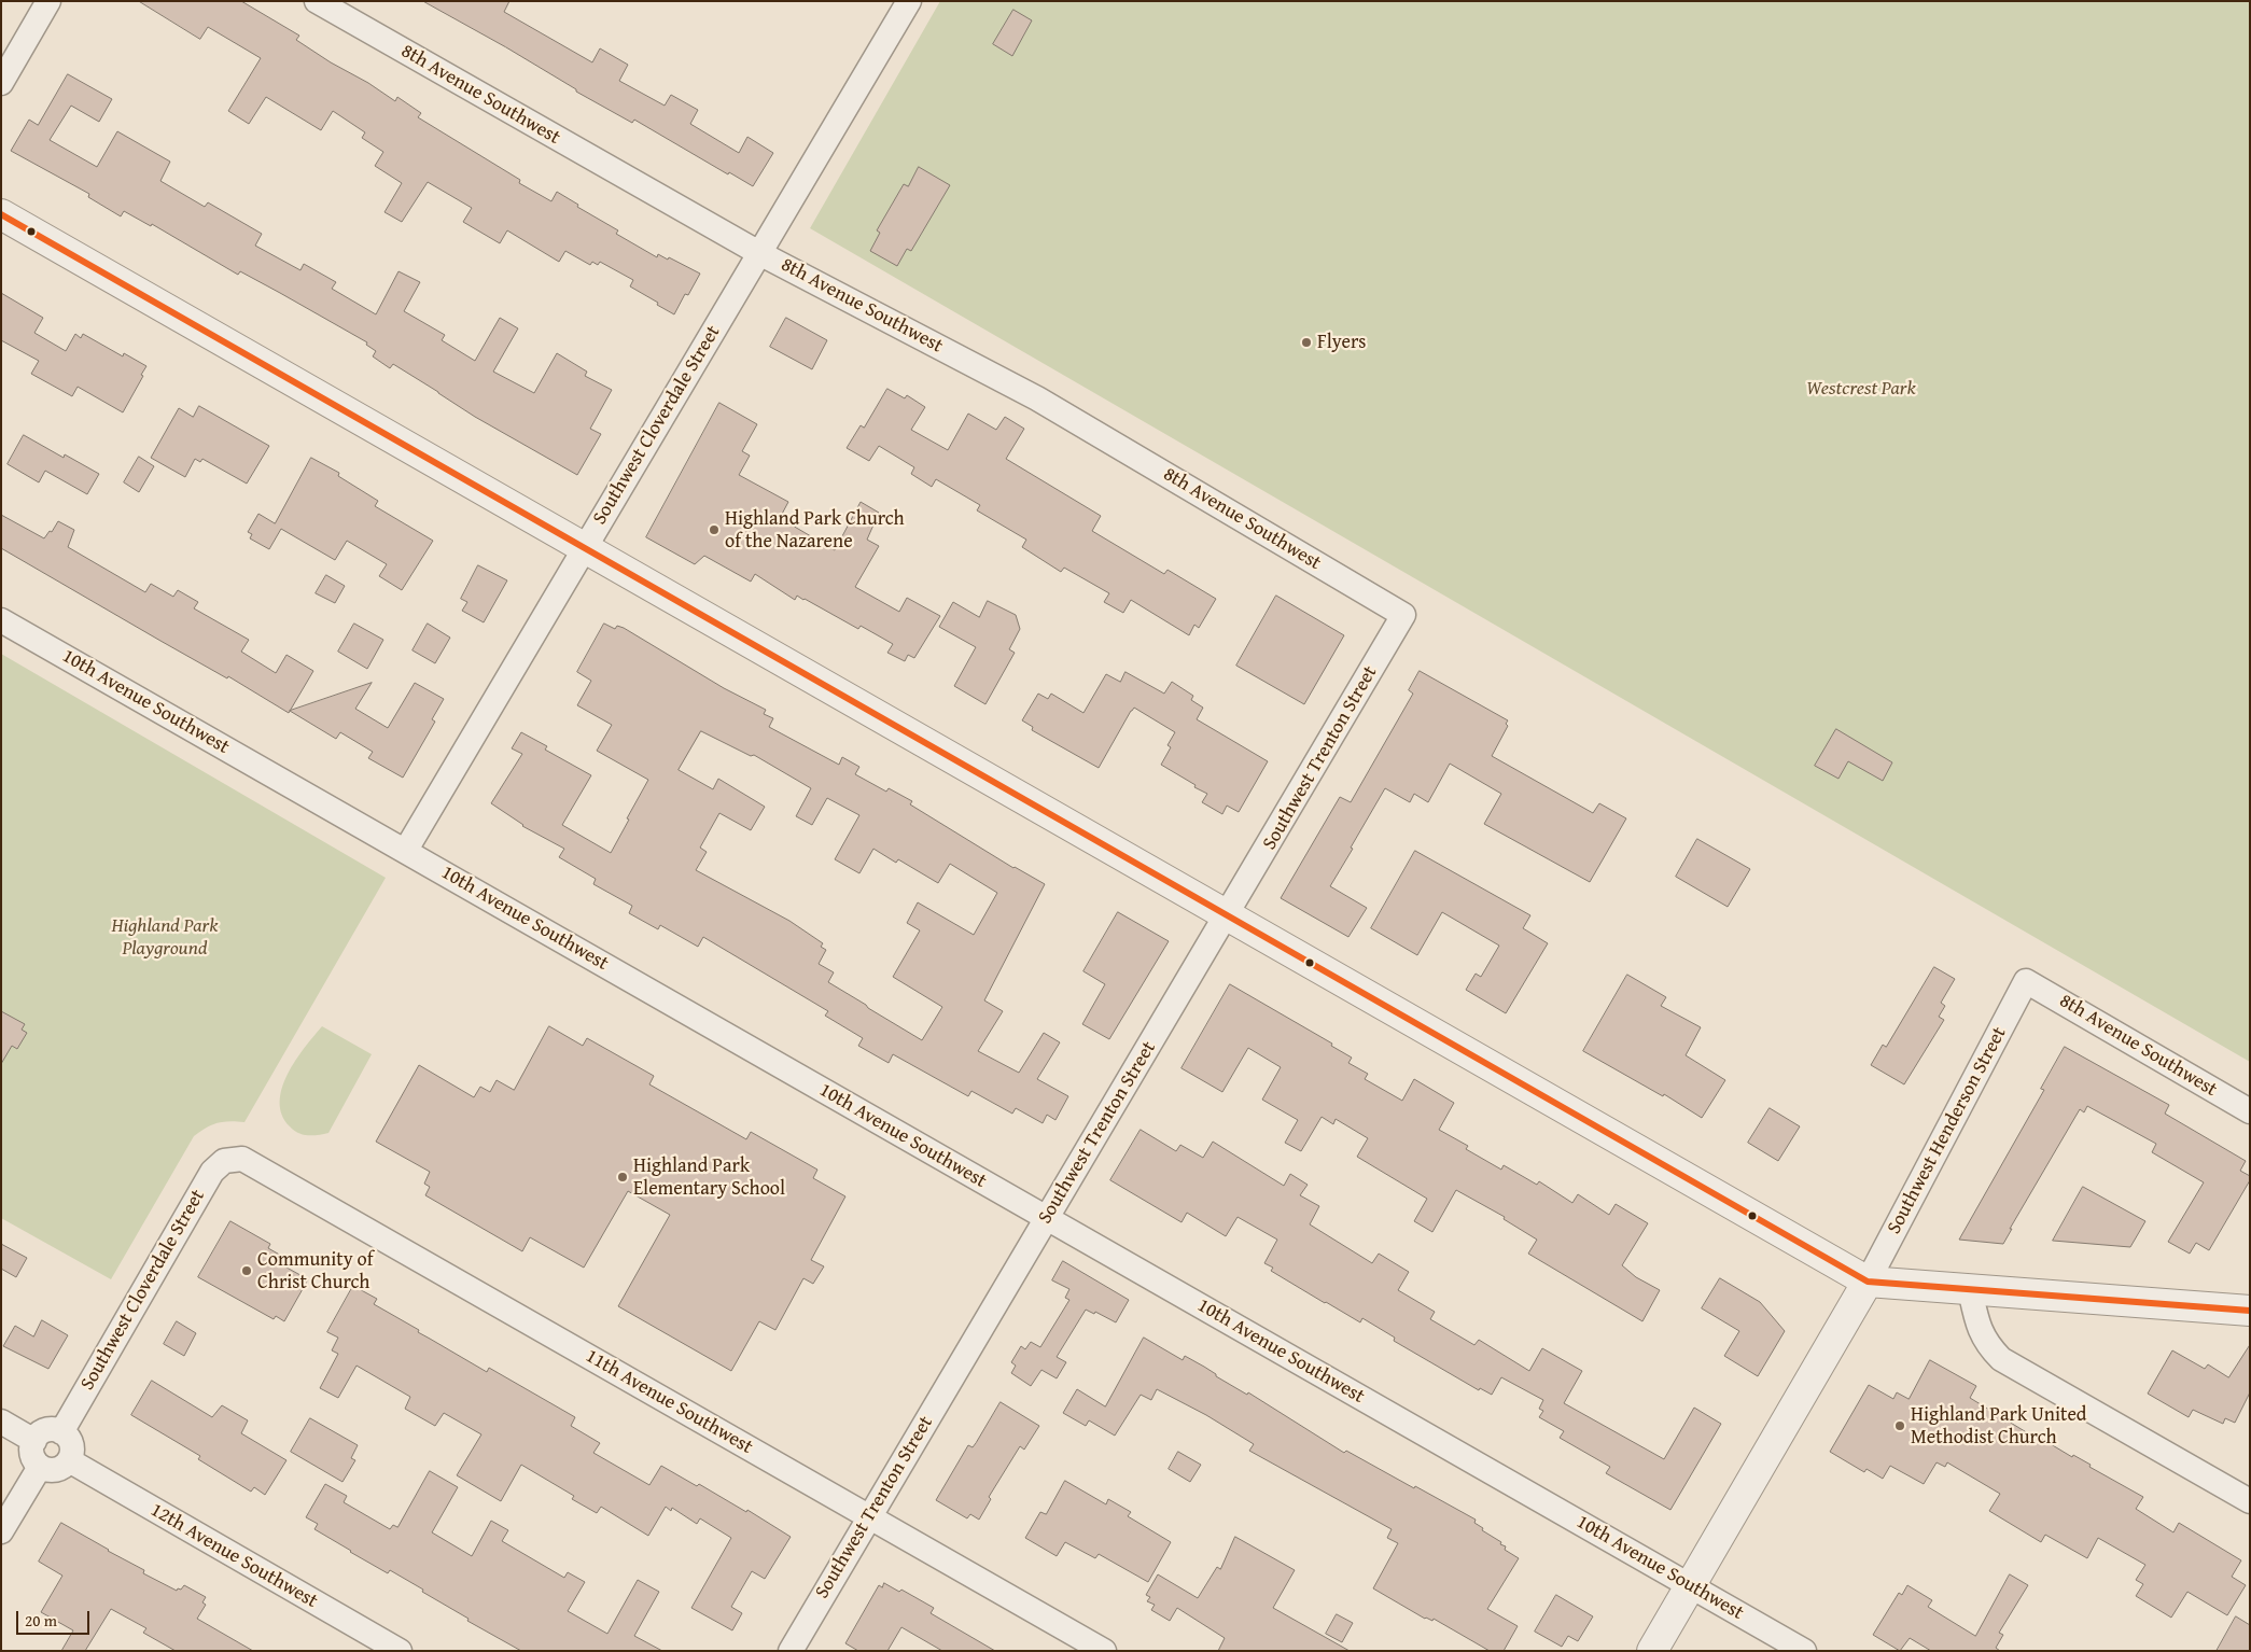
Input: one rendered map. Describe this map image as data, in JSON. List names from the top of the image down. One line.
{"streets":{"street":["8th Avenue Southwest","Southwest Cloverdale Street","10th Avenue Southwest","Southwest Trenton Street","Southwest Henderson Street","11th Avenue Southwest","12th Avenue Southwest"]},"crossings":[["8th Avenue Southwest","Southwest Cloverdale Street"],["8th Avenue Southwest","Southwest Trenton Street"],["8th Avenue Southwest","Southwest Henderson Street"],["Southwest Cloverdale Street","10th Avenue Southwest"],["Southwest Cloverdale Street","11th Avenue Southwest"],["Southwest Cloverdale Street","12th Avenue Southwest"],["10th Avenue Southwest","Southwest Trenton Street"],["Southwest Trenton Street","11th Avenue Southwest"]],"parks":["Westcrest Park","Highland Park Playground"],"places":["Flyers","Highland Park Church of the Nazarene","Highland Park Elementary School","Community of Christ Church","Highland Park United Methodist Church"],"scale_bar":"20 m"}
